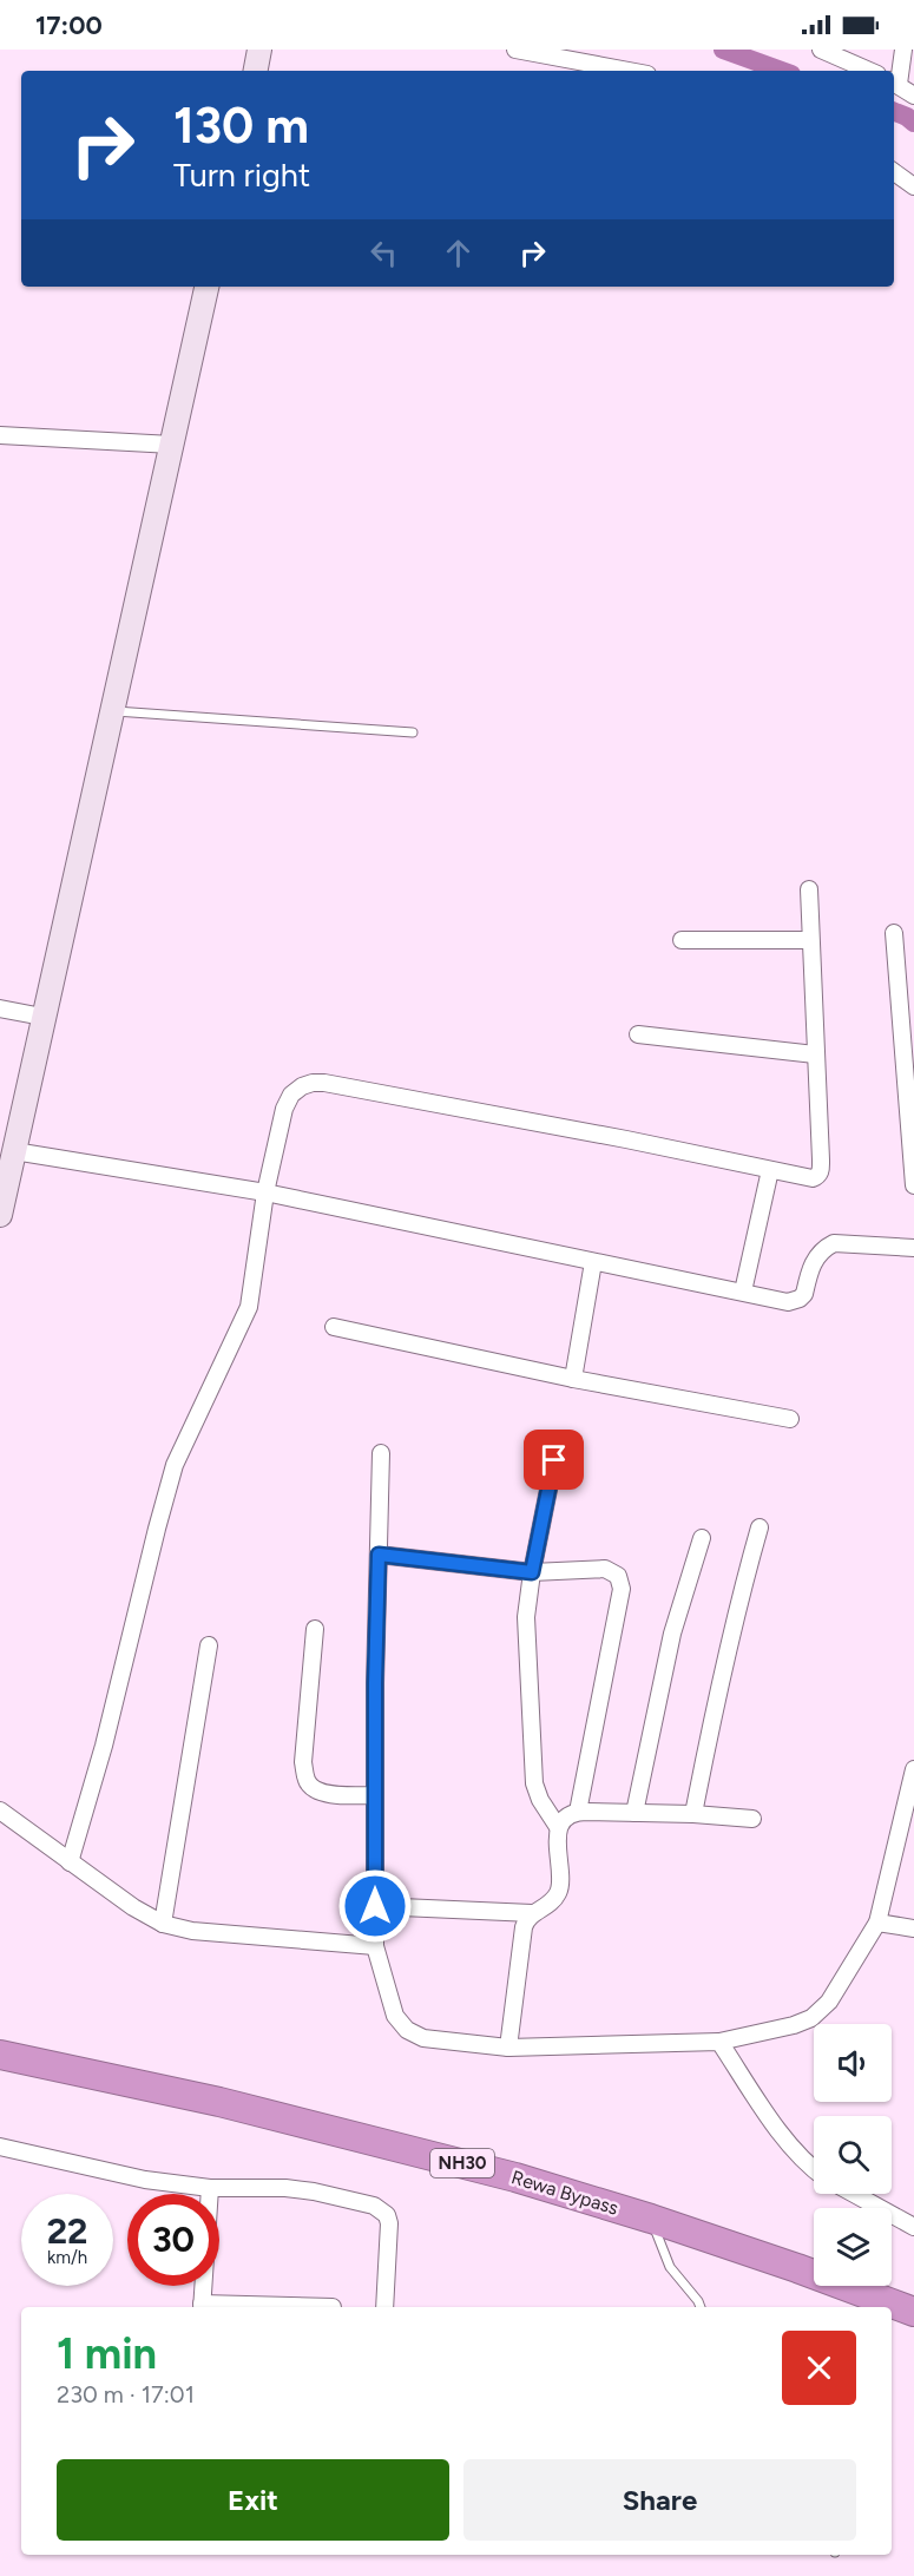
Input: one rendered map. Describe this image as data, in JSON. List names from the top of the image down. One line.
{"streets":{"highway":["NH30","Rewa Bypass"]},"page":{"status":"17:00","turn":["130 m","Turn right"],"speed":"22 km/h","limit":"30","heading":["1 min","230 m · 17:01"],"buttons":["Exit","Share"]}}
